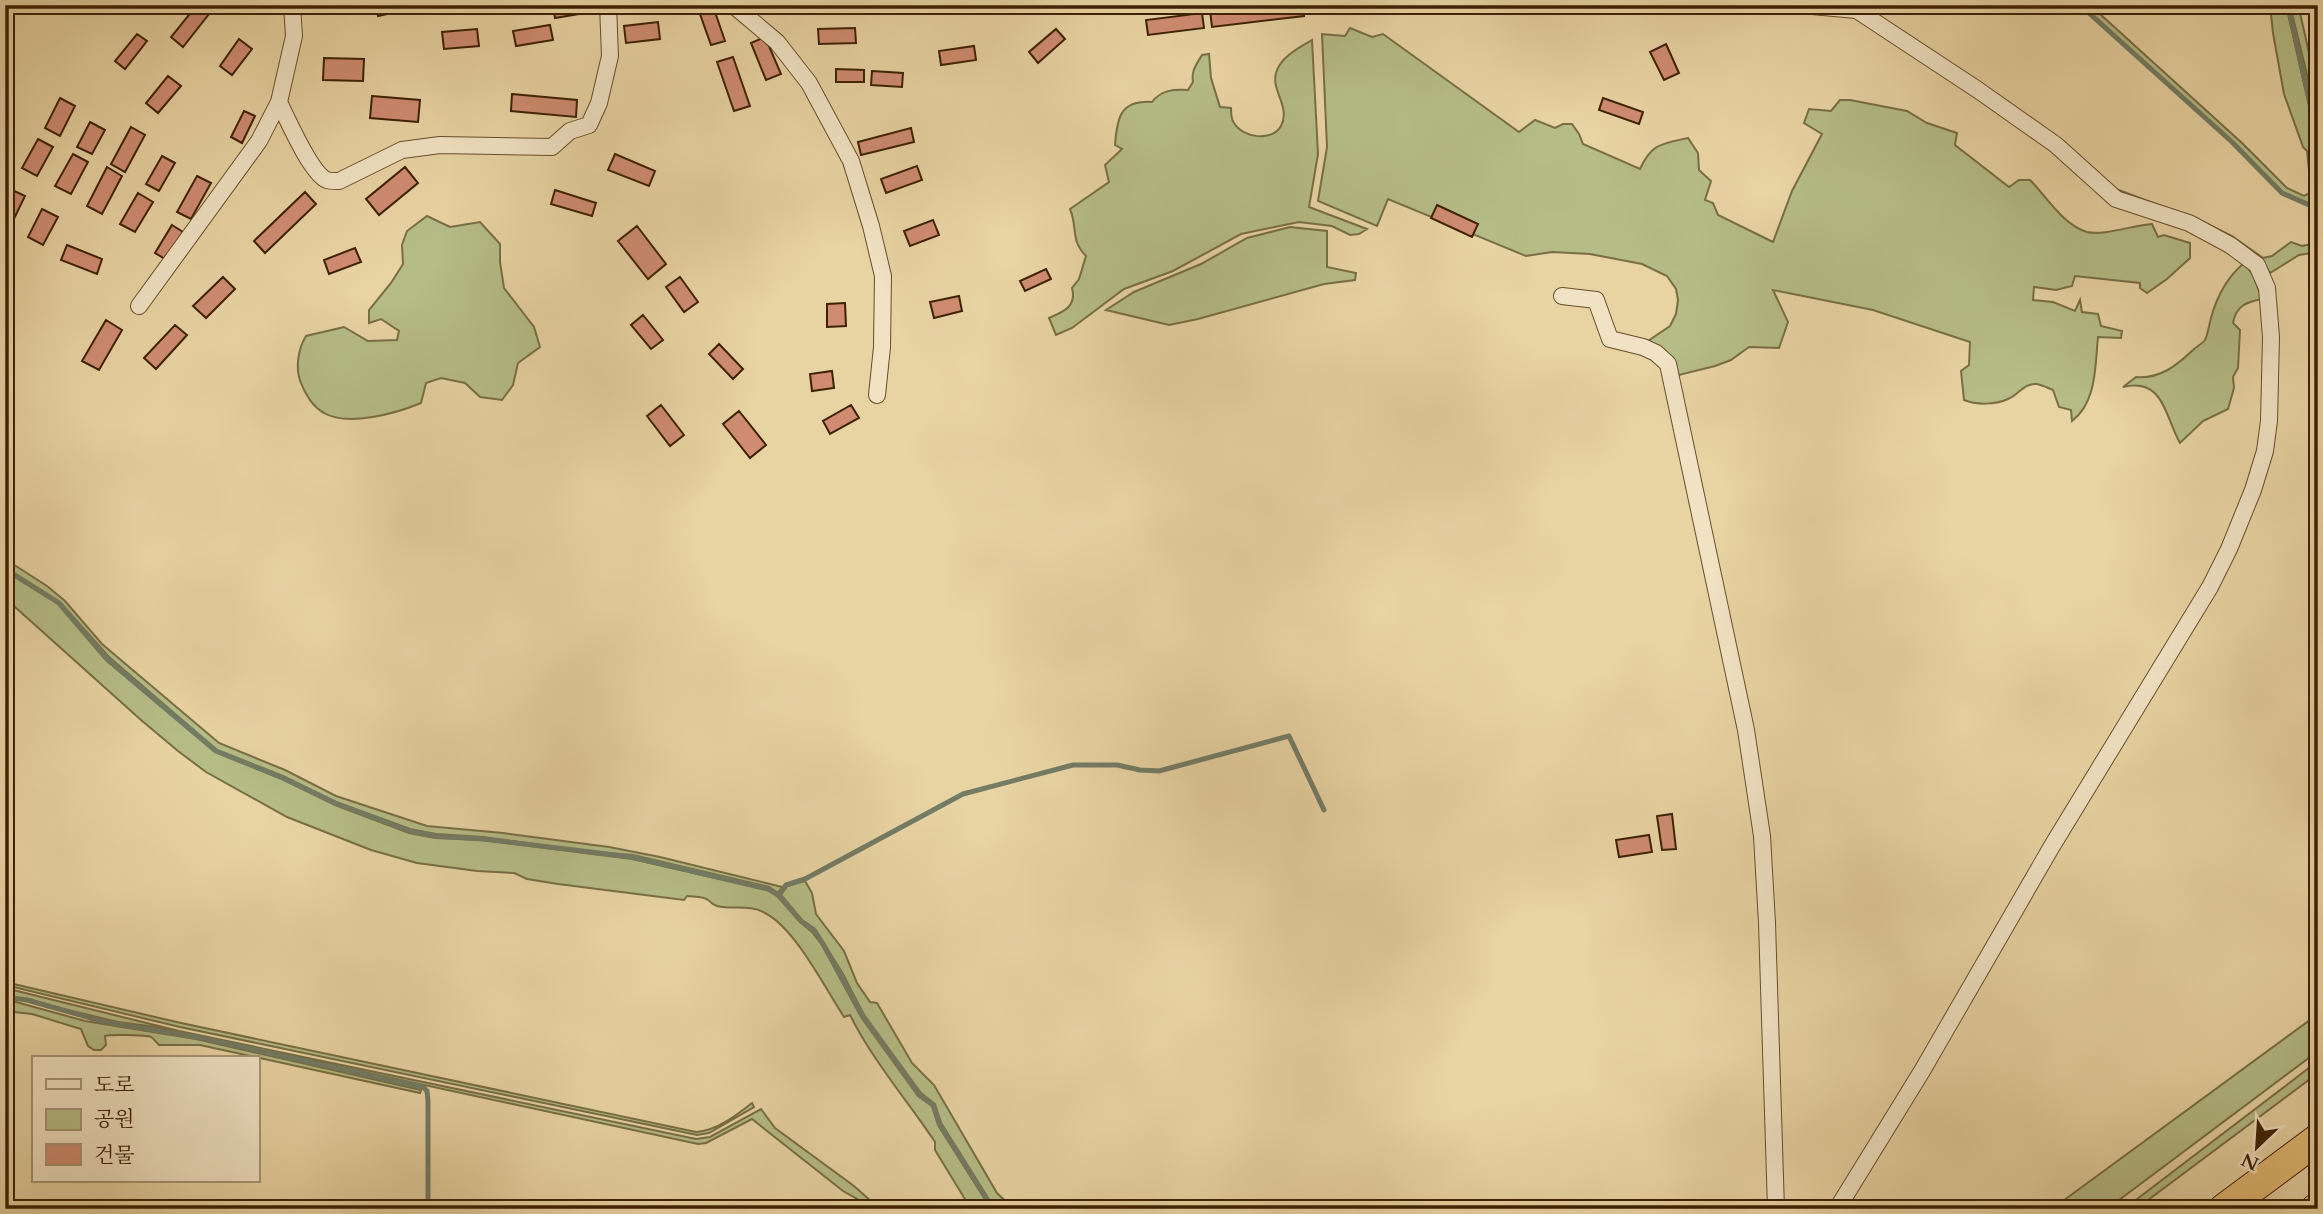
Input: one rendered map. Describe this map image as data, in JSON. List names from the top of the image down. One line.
{"legend":["도로","공원","건물"],"north":"bottom left"}
